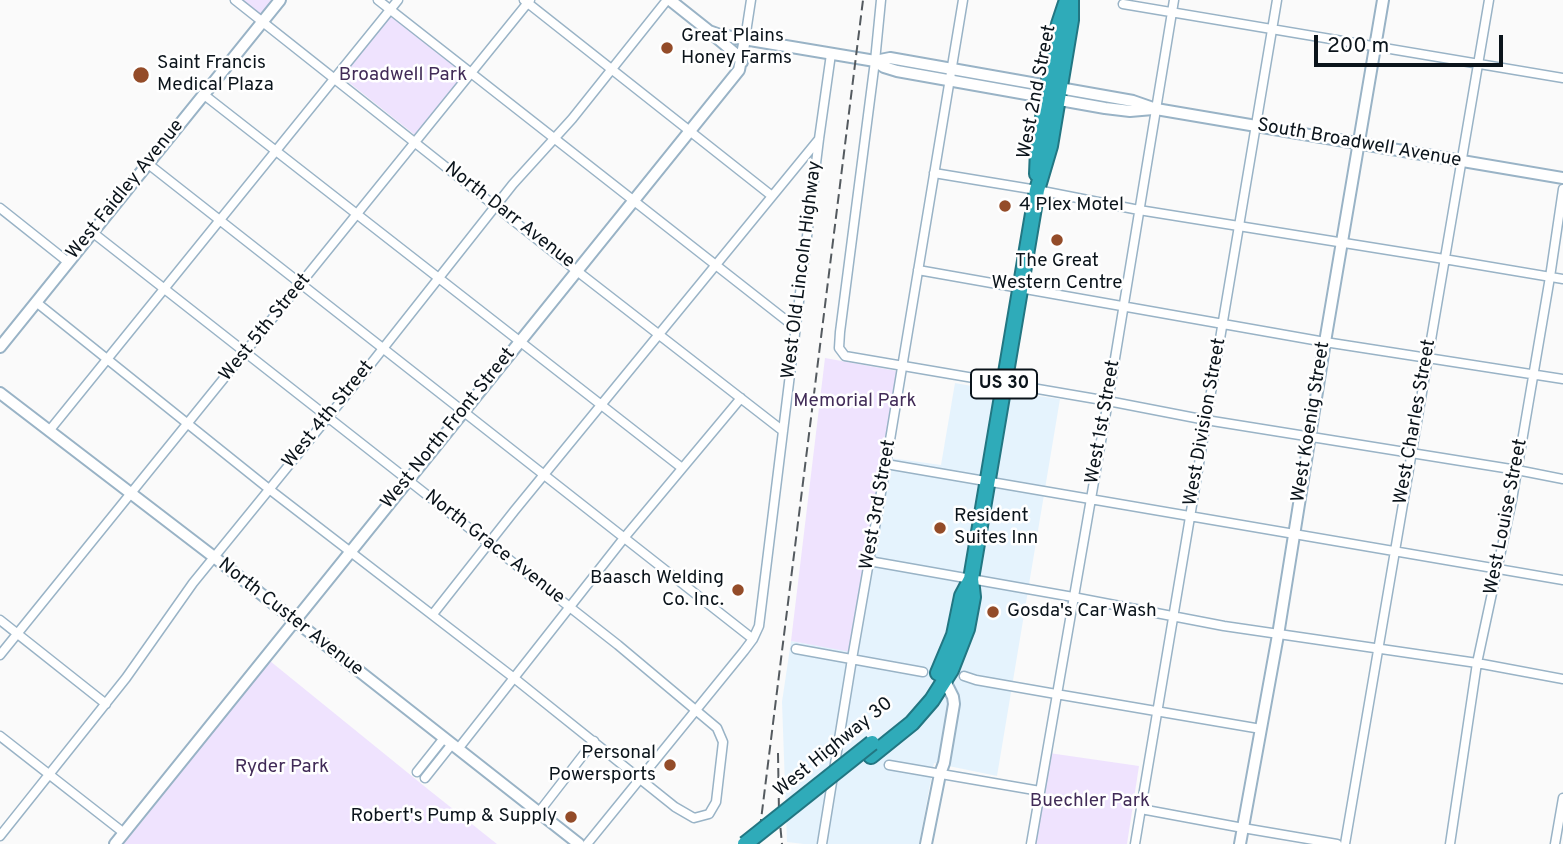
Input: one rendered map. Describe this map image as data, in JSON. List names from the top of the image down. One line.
{"streets":{"highway":["West 2nd Street","US 30","West Highway 30"],"street":["South Broadwell Avenue","West Faidley Avenue","North Darr Avenue","West Old Lincoln Highway","West 5th Street","West 4th Street","West 1st Street","West Division Street","West Koenig Street","West Charles Street","West North Front Street","West 3rd Street","West Louise Street","North Grace Avenue","North Custer Avenue"]},"crossings":[["West 2nd Street","South Broadwell Avenue"],["West 2nd Street","West Highway 30"],["South Broadwell Avenue","West Old Lincoln Highway"],["South Broadwell Avenue","West 1st Street"],["South Broadwell Avenue","West Division Street"],["South Broadwell Avenue","West Koenig Street"],["South Broadwell Avenue","West Charles Street"],["South Broadwell Avenue","West North Front Street"],["South Broadwell Avenue","West 3rd Street"],["West Faidley Avenue","North Darr Avenue"],["West Faidley Avenue","North Grace Avenue"],["North Darr Avenue","West Old Lincoln Highway"],["North Darr Avenue","West 5th Street"],["North Darr Avenue","West 4th Street"],["North Darr Avenue","West North Front Street"],["West Old Lincoln Highway","North Grace Avenue"],["West 5th Street","North Grace Avenue"],["West 5th Street","North Custer Avenue"],["West 4th Street","North Grace Avenue"],["West 4th Street","North Custer Avenue"],["West North Front Street","North Grace Avenue"],["West North Front Street","North Custer Avenue"]],"parks":["Broadwell Park","Memorial Park","Ryder Park","Buechler Park"],"places":["Great Plains Honey Farms","Saint Francis Medical Plaza","4 Plex Motel","The Great Western Centre","Resident Suites Inn","Baasch Welding Co. Inc.","Gosda's Car Wash","Personal Powersports","Robert's Pump & Supply"],"scale_bar":"200 m"}
